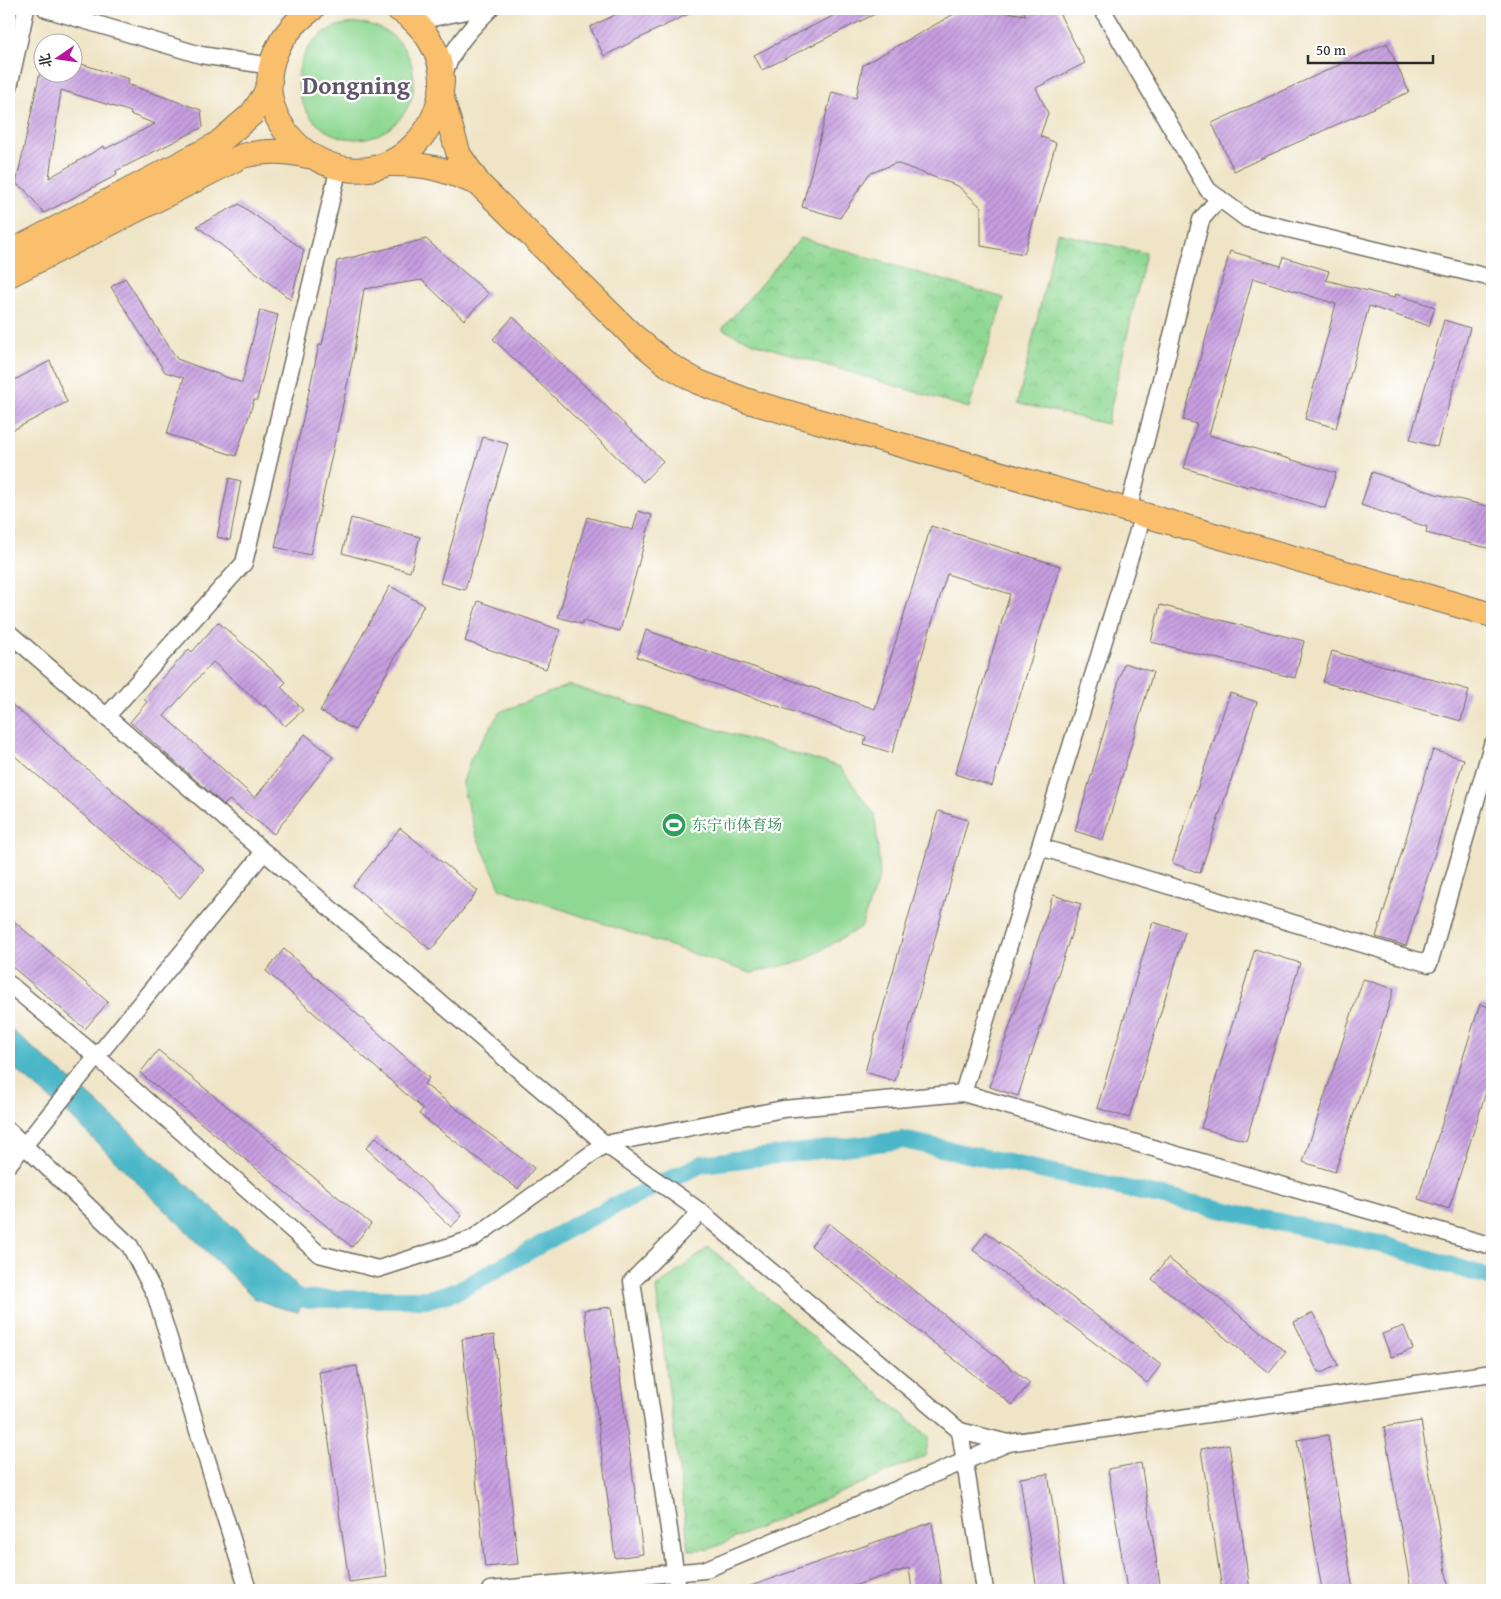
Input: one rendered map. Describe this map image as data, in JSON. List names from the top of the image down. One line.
{"districts":["Dongning"],"places":{"sports":["东宁市体育场"]},"scale_bar":"50 m","north":"left"}
